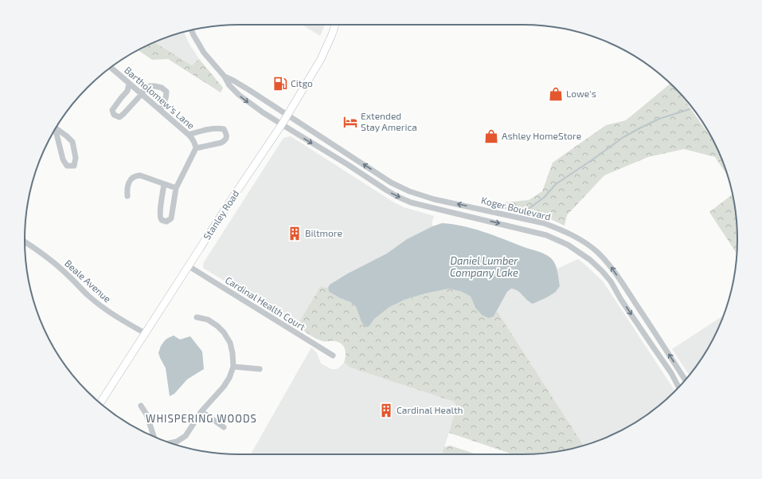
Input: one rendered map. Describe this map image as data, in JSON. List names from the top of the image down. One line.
{"streets":{"street":["Bartholomew's Lane","Koger Boulevard","Stanley Road","Beale Avenue","Cardinal Health Court"]},"crossings":[["Koger Boulevard","Stanley Road"],["Stanley Road","Beale Avenue"],["Stanley Road","Cardinal Health Court"]],"districts":["WHISPERING WOODS"],"water":["Daniel Lumber Company Lake"],"places":{"fuel station":["Citgo"],"shop":["Lowe's","Ashley HomeStore"],"hotel":["Extended Stay America"],"building":["Biltmore","Cardinal Health"]}}
